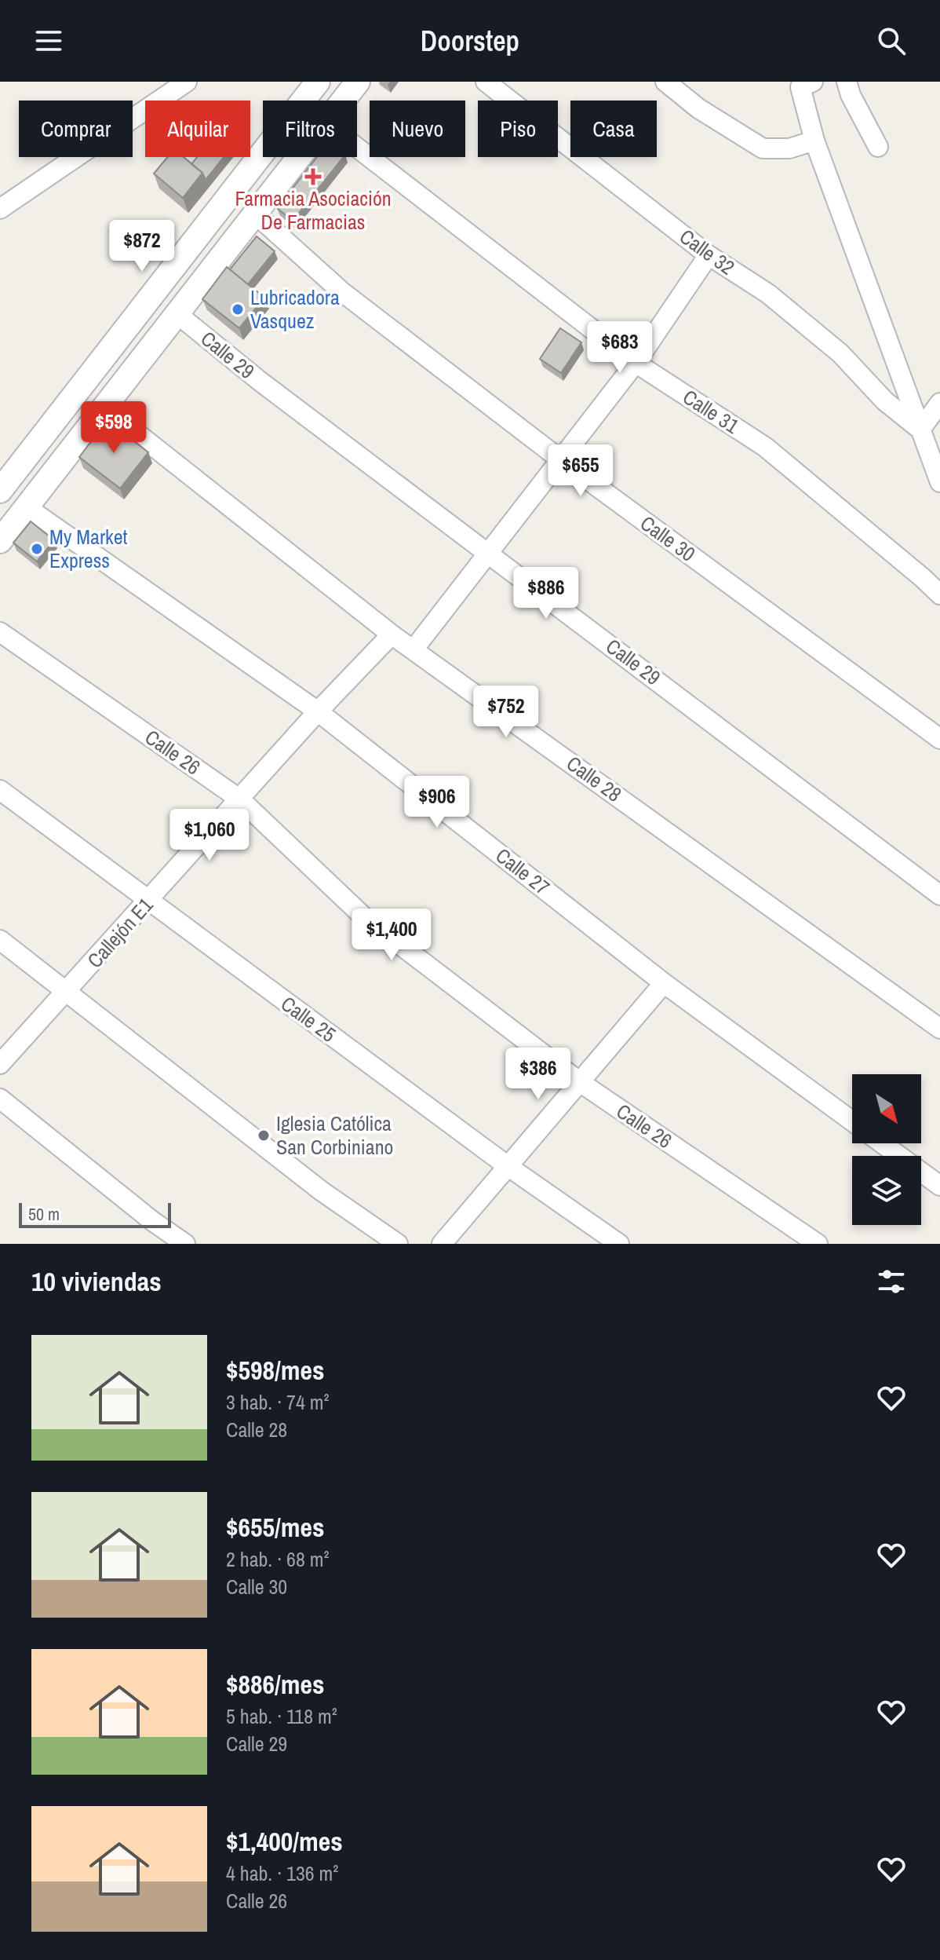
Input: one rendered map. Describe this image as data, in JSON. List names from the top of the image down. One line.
{"streets":{"street":["Calle 32","Calle 29","Calle 31","Calle 30","Calle 26","Calle 28","Calle 27","Callejón E1","Calle 25"]},"crossings":[["Calle 26","Callejón E1"],["Calle 28","Callejón E1"],["Calle 27","Callejón E1"],["Callejón E1","Calle 25"]],"places":{"health":["Farmacia Asociación De Farmacias"],"other":["Lubricadora Vasquez","My Market Express","Iglesia Católica San Corbiniano"]},"scale_bar":"50 m","north":"bottom right","page":{"header":"Doorstep","chip":["Comprar","Alquilar","Filtros","Nuevo","Piso","Casa"],"price":["$872","$683","$598","$655","$886","$752","$906","$1,060","$1,400","$386"],"scale":"50 m","heading":"10 viviendas","list":[{"name":"$598/mes","note":"3 hab. · 74 m² · Calle 28"},{"name":"$655/mes","note":"2 hab. · 68 m² · Calle 30"},{"name":"$886/mes","note":"5 hab. · 118 m² · Calle 29"},{"name":"$1,400/mes","note":"4 hab. · 136 m² · Calle 26"}]}}
